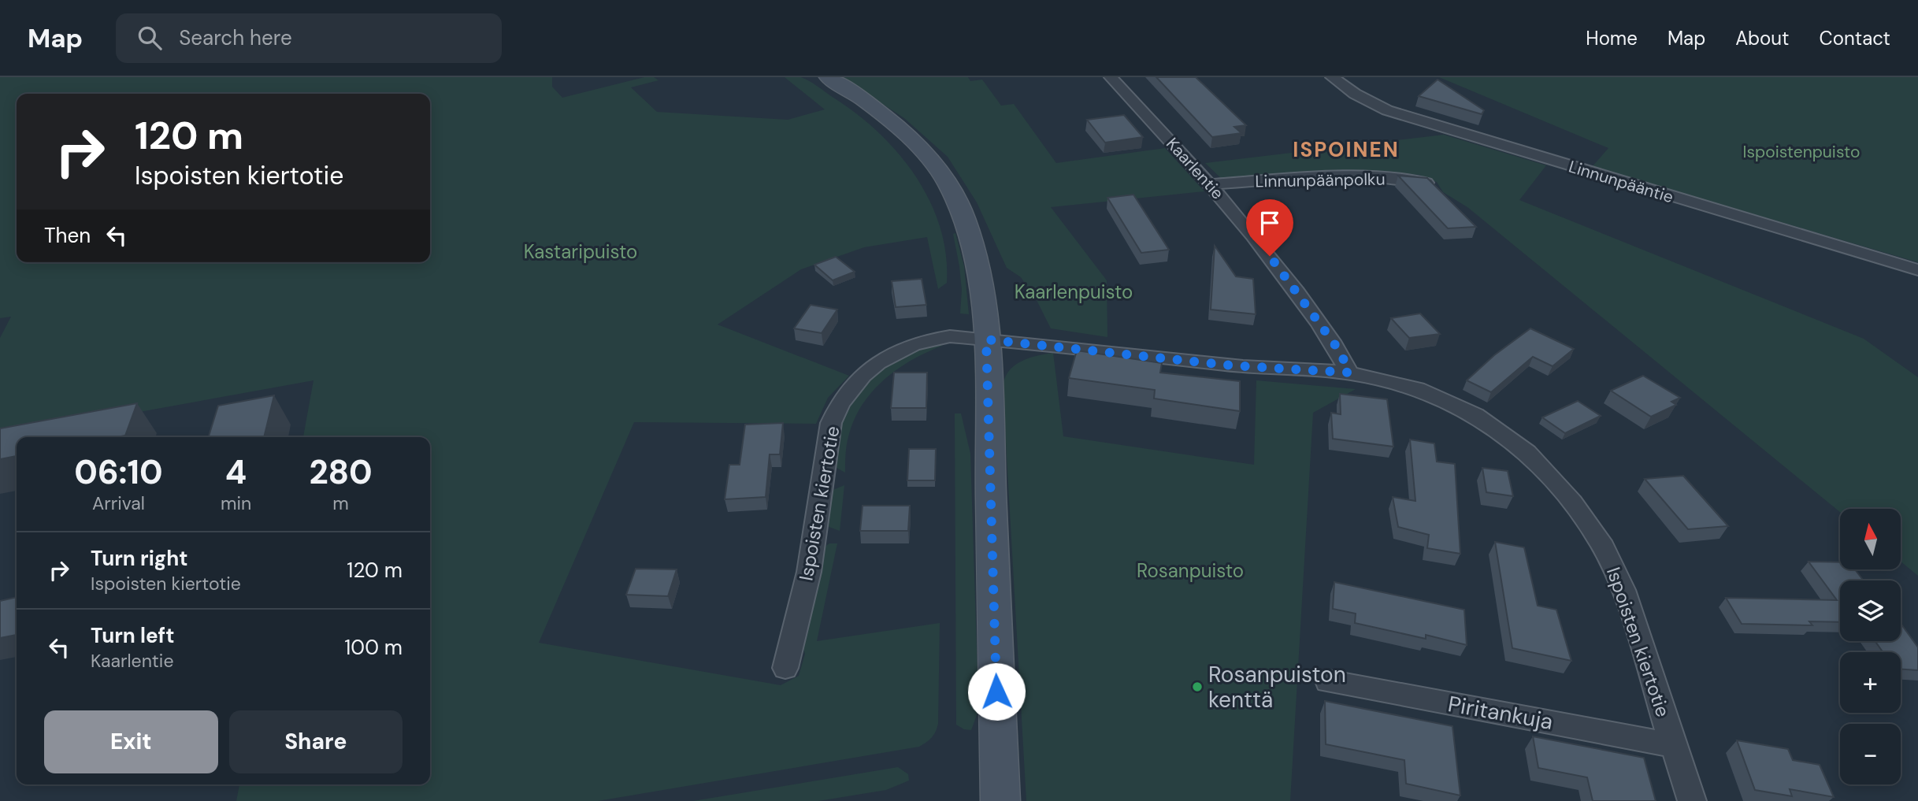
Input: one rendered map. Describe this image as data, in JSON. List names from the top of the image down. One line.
{"streets":{"street":["Kaarlentie","Linnunpäänpolku","Linnunpääntie","Ispoisten kiertotie","Piritankuja"]},"crossings":[["Kaarlentie","Linnunpäänpolku"],["Kaarlentie","Ispoisten kiertotie"],["Ispoisten kiertotie","Piritankuja"]],"districts":["ISPOINEN"],"parks":["Ispoistenpuisto","Kastaripuisto","Kaarlenpuisto","Rosanpuisto"],"places":["Rosanpuiston kenttä"],"north":"top","page":{"header":"Map","search":"Search here","nav":["Home","Map","About","Contact"],"turn":["120 m","Ispoisten kiertotie"],"then":"Then","eta":["06:10","Arrival","4","min","280","m"],"map_buttons":["+","−"],"list":[{"name":"Turn right","note":"Ispoisten kiertotie","value":"120 m"},{"name":"Turn left","note":"Kaarlentie","value":"100 m"}],"buttons":["Exit","Share"]}}
